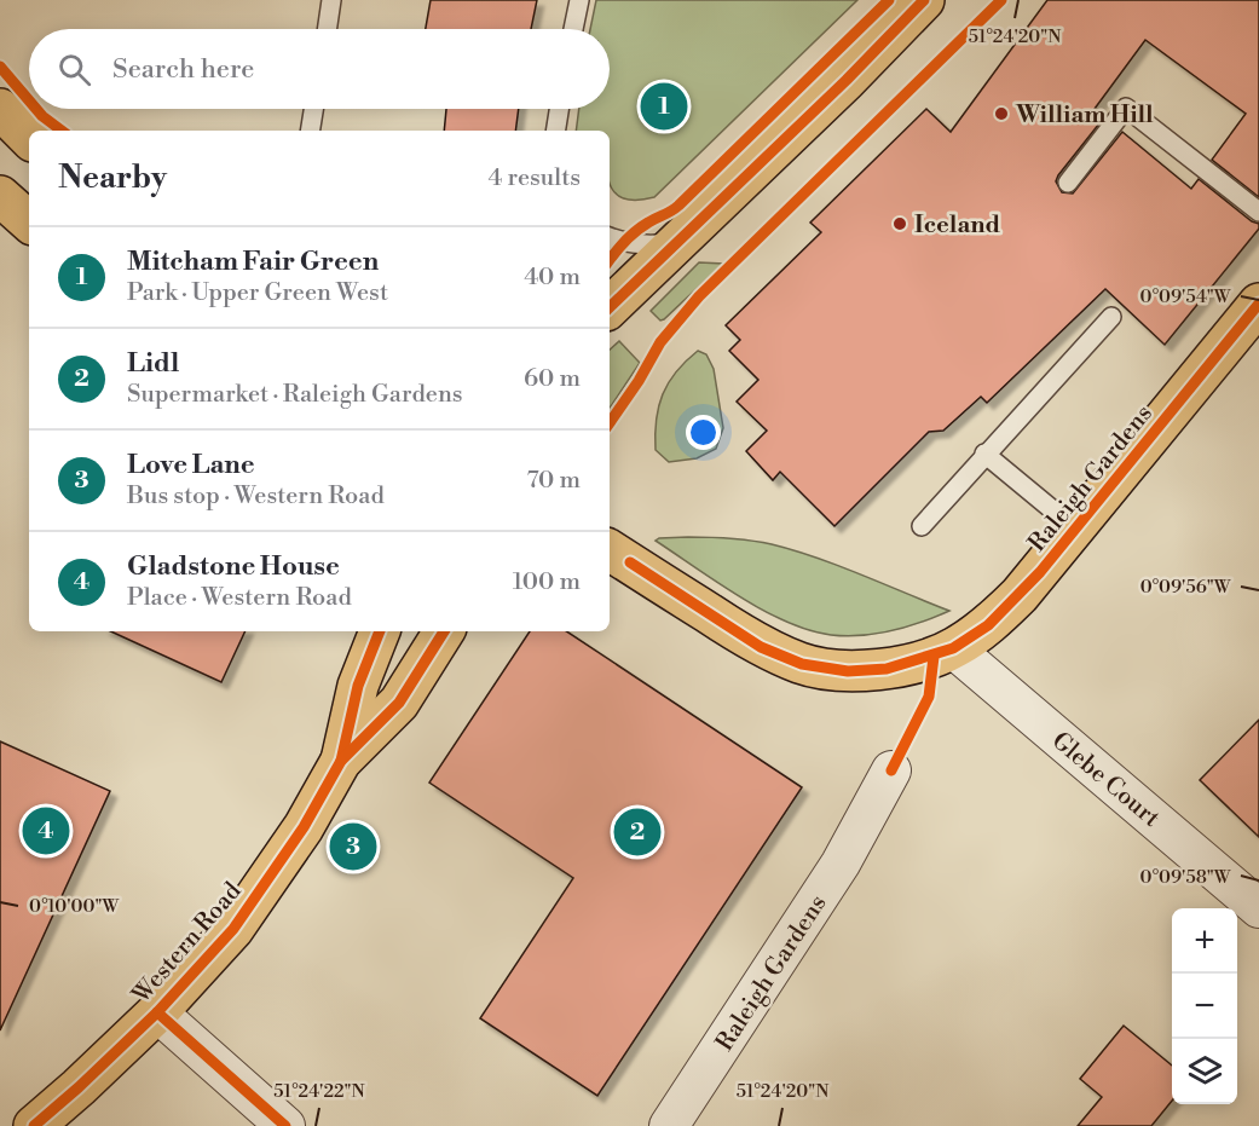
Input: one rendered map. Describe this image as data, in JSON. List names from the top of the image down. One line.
{"streets":{"main road":["Raleigh Gardens","Western Road"],"street":["Glebe Court"]},"crossings":[["Raleigh Gardens","Glebe Court"]],"places":["William Hill","Iceland"],"page":{"search":"Search here","pins":["1","4","2","3"],"heading":["Nearby","4 results"],"list":[{"mark":"1","name":"Mitcham Fair Green","note":"Park · Upper Green West","value":"40 m"},{"mark":"2","name":"Lidl","note":"Supermarket · Raleigh Gardens","value":"60 m"},{"mark":"3","name":"Love Lane","note":"Bus stop · Western Road","value":"70 m"},{"mark":"4","name":"Gladstone House","note":"Place · Western Road","value":"100 m"}],"map_buttons":["+","−"]},"coordinates":["51°24'20\"N","0°09'54\"W","0°09'56\"W","0°09'58\"W","0°10'00\"W","51°24'22\"N"]}
